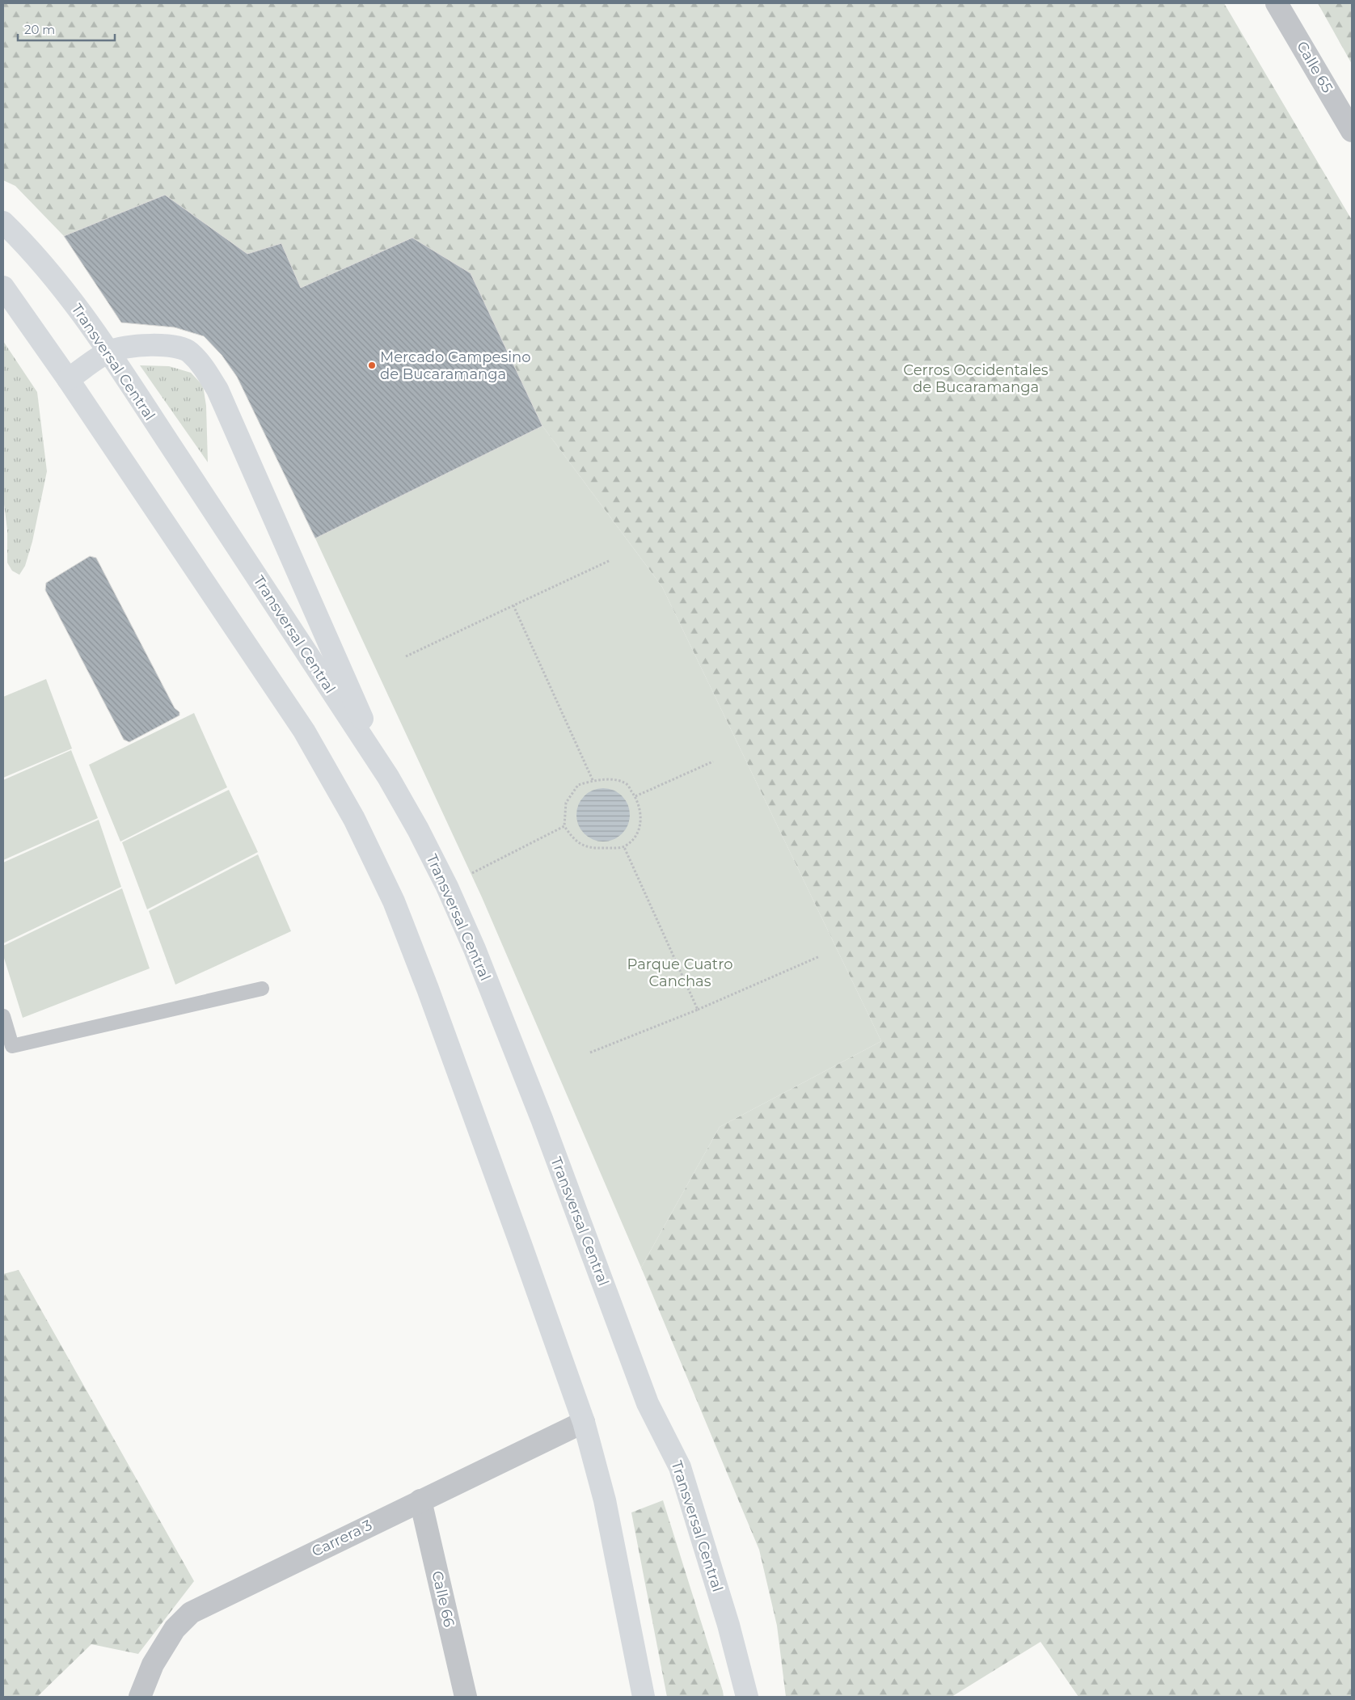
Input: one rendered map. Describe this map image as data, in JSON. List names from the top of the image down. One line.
{"streets":{"main road":["Transversal Central"],"street":["Calle 65","Carrera 3","Calle 66"]},"crossings":[["Carrera 3","Calle 66"]],"parks":["Cerros Occidentales de Bucaramanga","Parque Cuatro Canchas"],"places":["Mercado Campesino de Bucaramanga"],"scale_bar":"20 m"}
